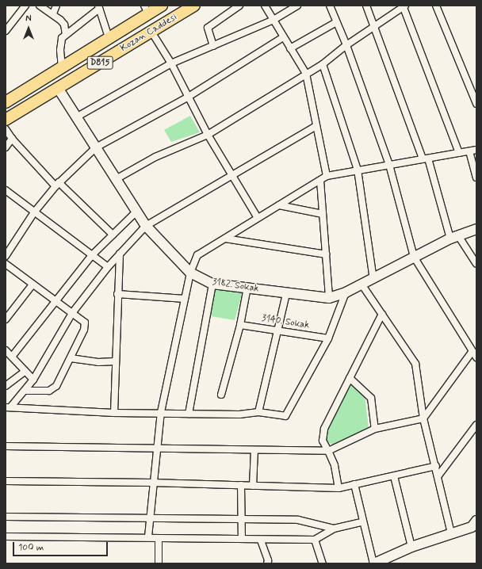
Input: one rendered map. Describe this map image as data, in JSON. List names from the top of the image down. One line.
{"streets":{"highway":["Kozan Caddesi","D815"],"main road":["3182. Sokak"],"street":["3140. Sokak"]},"crossings":[["Kozan Caddesi","3182. Sokak"]],"scale_bar":"100 m","north":"top"}
